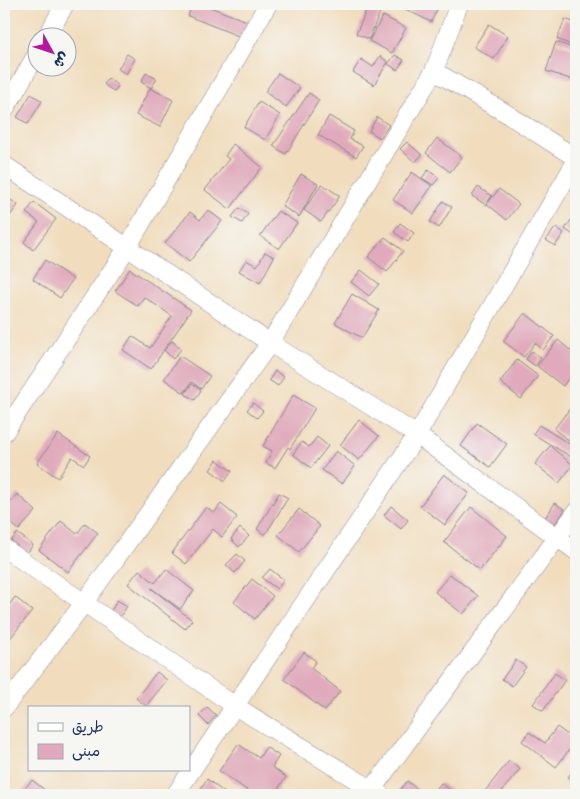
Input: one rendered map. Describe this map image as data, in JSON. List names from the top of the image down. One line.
{"legend":["طريق","مبنى"],"north":"bottom right"}
